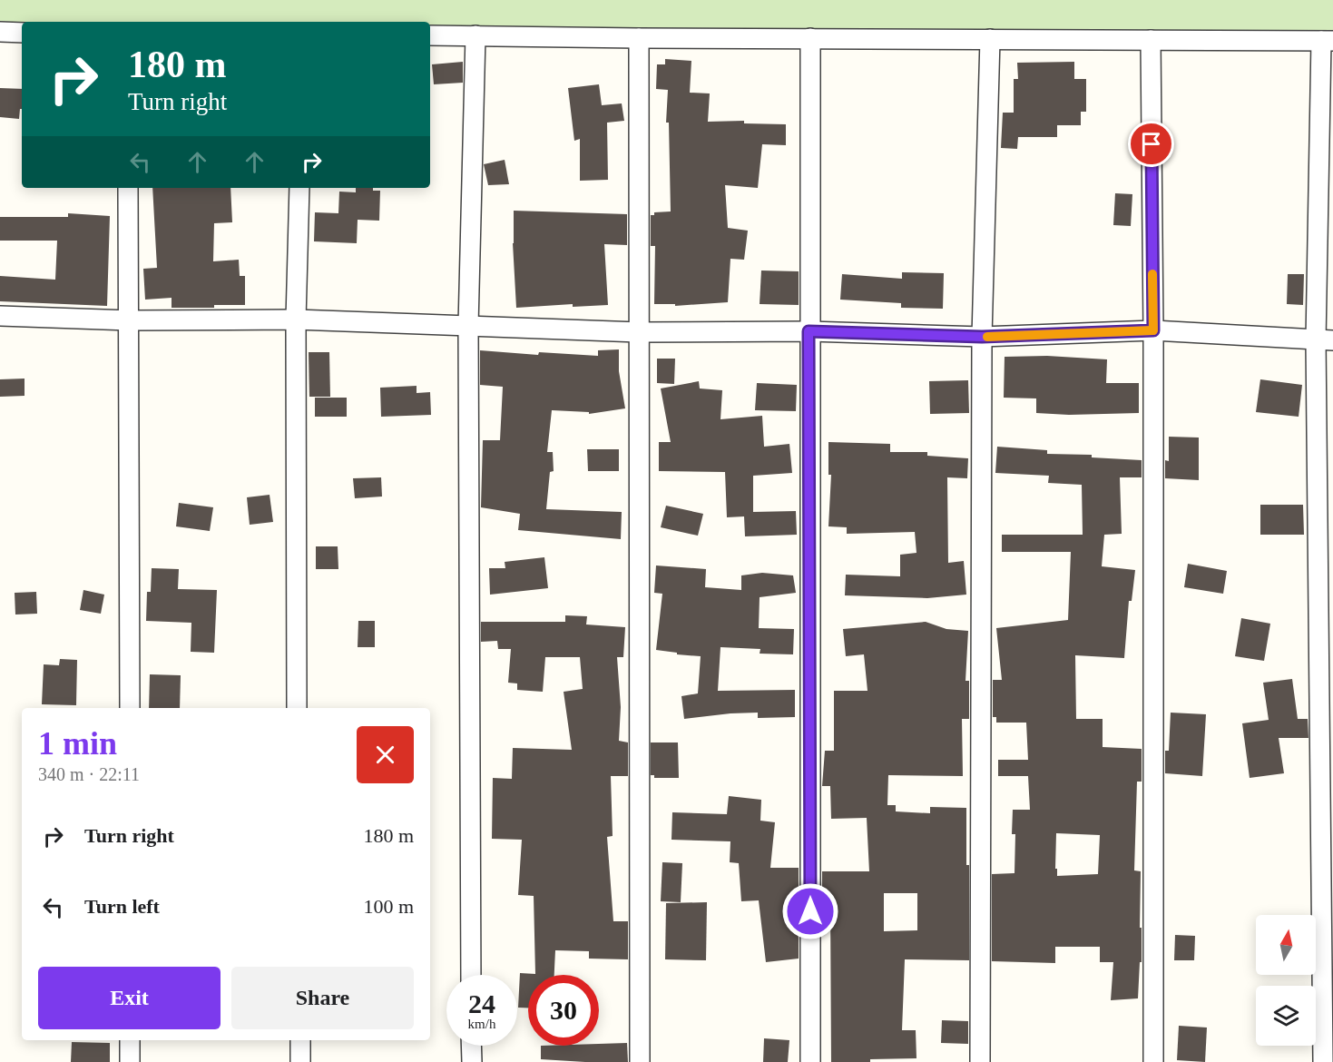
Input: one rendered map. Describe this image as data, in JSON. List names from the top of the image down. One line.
{"north":"top","page":{"turn":["180 m","Turn right"],"heading":["1 min","340 m · 22:11"],"list":[{"name":"Turn right","value":"180 m"},{"name":"Turn left","value":"100 m"}],"buttons":["Exit","Share"],"speed":"24 km/h","limit":"30"}}
